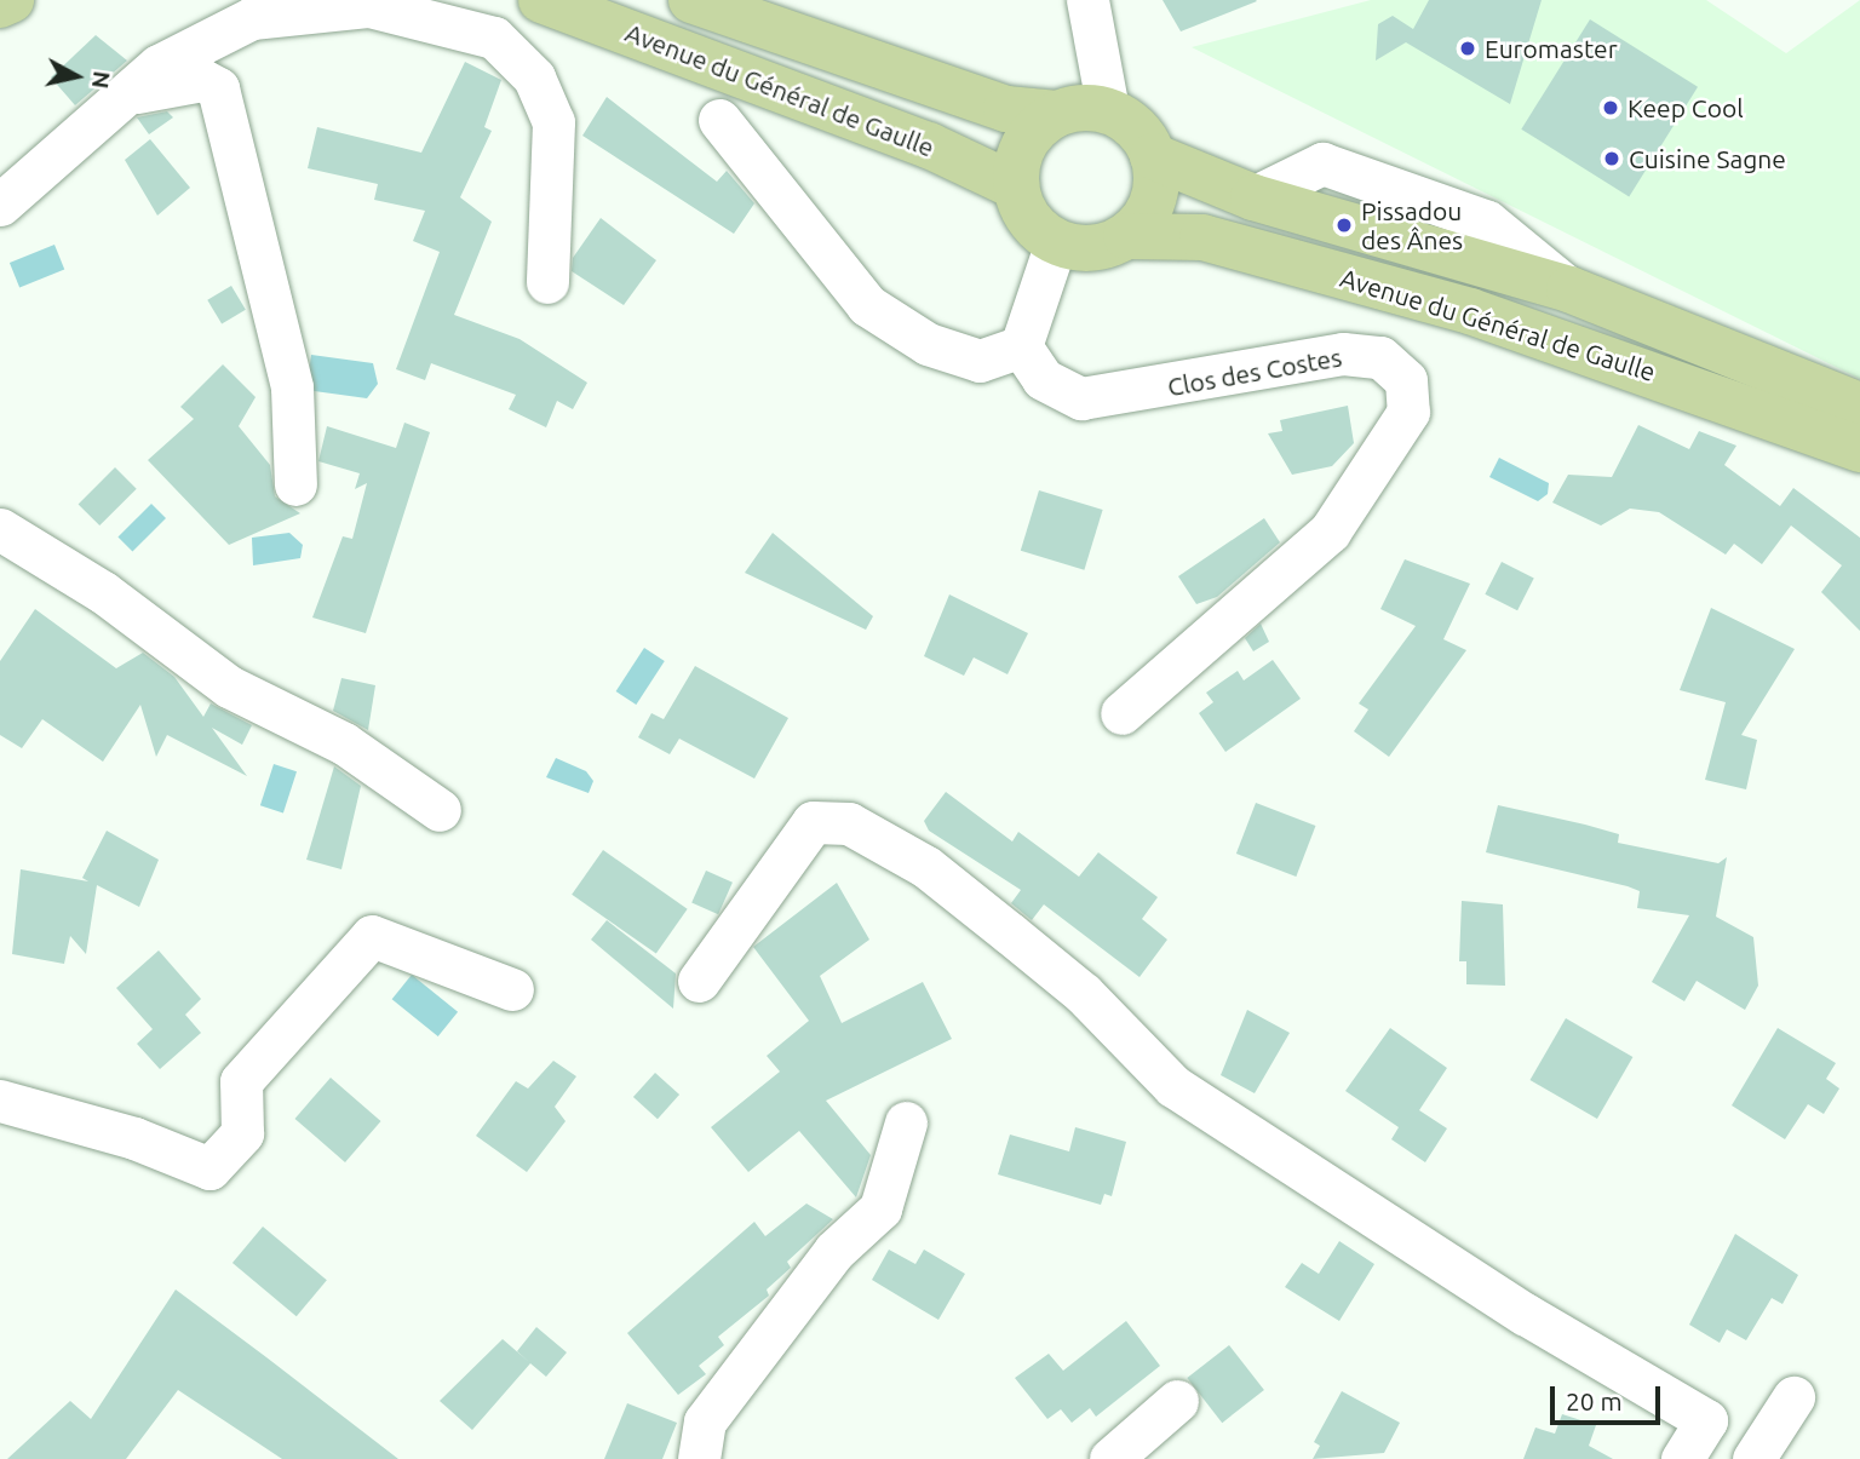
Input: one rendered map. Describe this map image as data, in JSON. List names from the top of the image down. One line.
{"streets":{"main road":["Avenue du Général de Gaulle"],"street":["Clos des Costes"]},"places":["Euromaster","Keep Cool","Cuisine Sagne","Pissadou des Ânes"],"scale_bar":"20 m","north":"right"}
